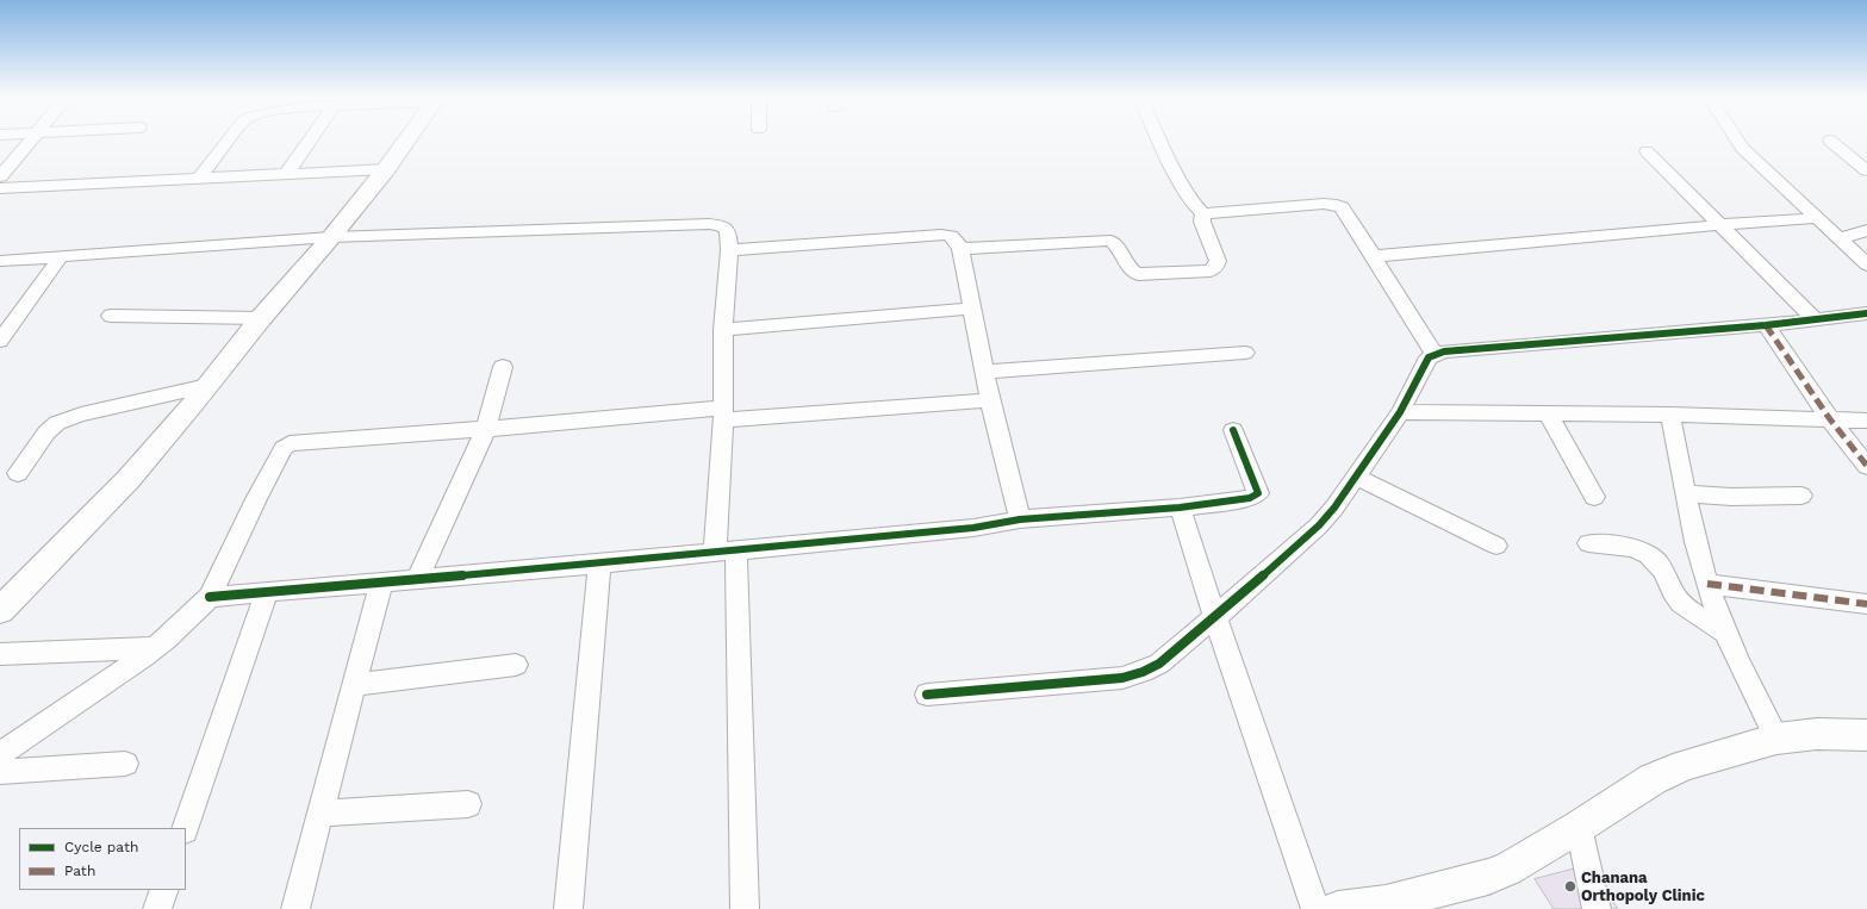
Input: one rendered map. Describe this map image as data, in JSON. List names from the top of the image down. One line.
{"places":["Chanana Orthopoly Clinic"],"legend":["Cycle path","Path"]}
